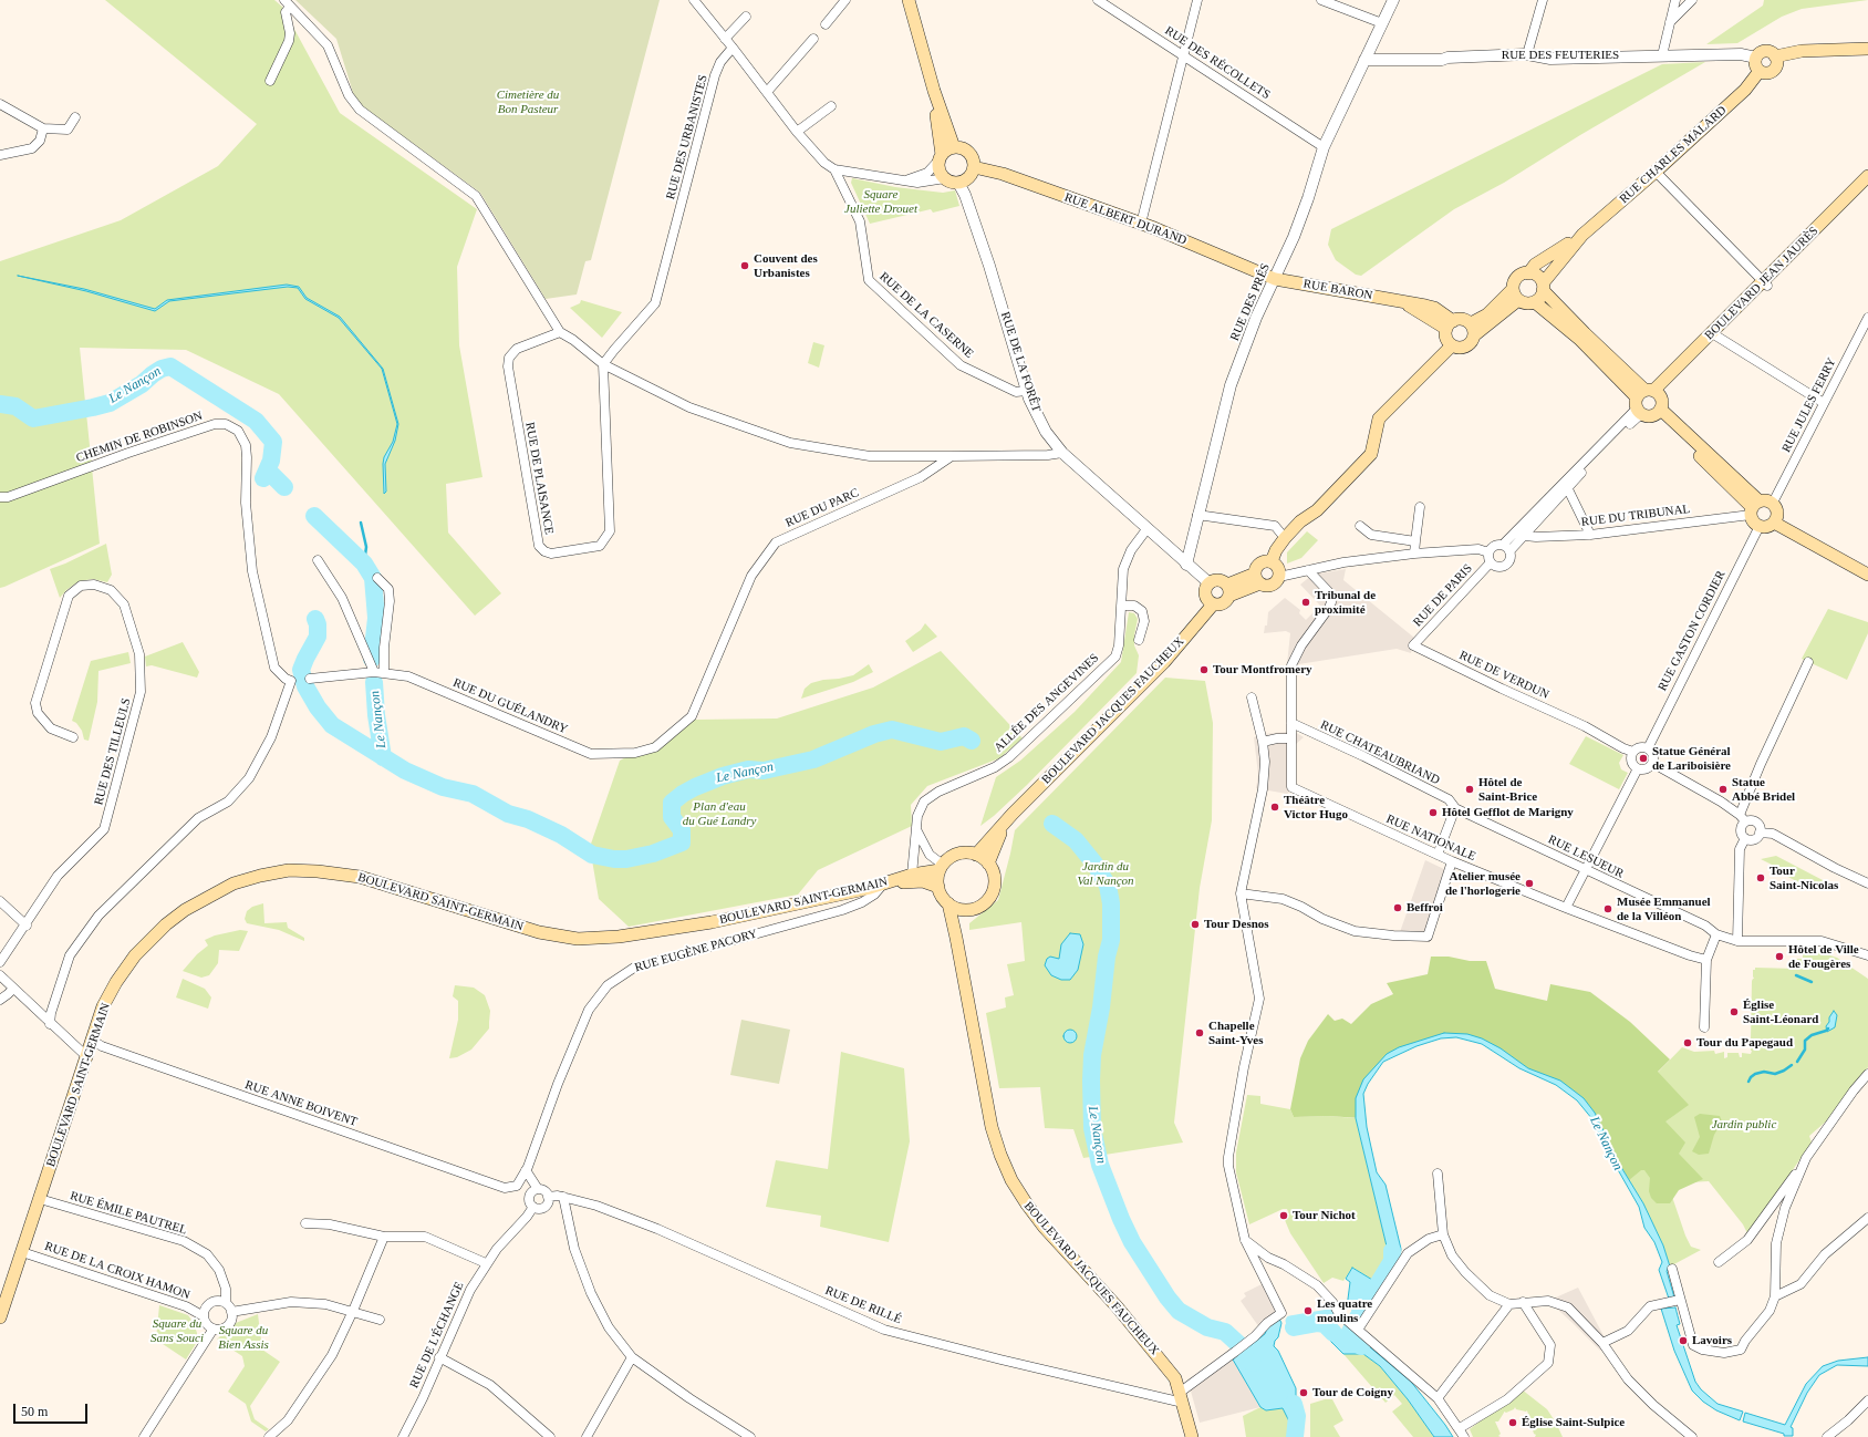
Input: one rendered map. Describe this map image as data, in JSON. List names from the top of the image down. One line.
{"streets":{"main road":["RUE CHARLES MALARD","RUE ALBERT DURAND","BOULEVARD JEAN JAURÈS","RUE BARON","BOULEVARD JACQUES FAUCHEUX","BOULEVARD SAINT-GERMAIN"],"street":["RUE DES FEUTERIES","RUE DES RÉCOLLETS","RUE DES URBANISTES","RUE DES PRÉS","RUE DE LA CASERNE","RUE DE LA FORÊT","RUE JULES FERRY","CHEMIN DE ROBINSON","RUE DE PLAISANCE","RUE DU PARC","RUE DU TRIBUNAL","RUE DE PARIS","RUE GASTON CORDIER","RUE DE VERDUN","ALLÉE DES ANGEVINES","RUE DU GUÉLANDRY","RUE DES TILLEULS","RUE CHATEAUBRIAND","RUE NATIONALE","RUE LESUEUR","RUE EUGÈNE PACORY","RUE ANNE BOIVENT","RUE ÉMILE PAUTREL","RUE DE LA CROIX HAMON","RUE DE RILLÉ","RUE DE L'ÉCHANGE"]},"crossings":[["RUE DES FEUTERIES","RUE CHARLES MALARD"],["RUE DES FEUTERIES","RUE DES PRÉS"],["RUE DES RÉCOLLETS","RUE DES PRÉS"],["RUE DES URBANISTES","RUE DE PLAISANCE"],["RUE ALBERT DURAND","RUE BARON"],["RUE ALBERT DURAND","RUE DES PRÉS"],["RUE ALBERT DURAND","RUE DE LA FORÊT"],["BOULEVARD JEAN JAURÈS","RUE DU TRIBUNAL"],["BOULEVARD JEAN JAURÈS","RUE DE PARIS"],["RUE BARON","RUE DES PRÉS"],["RUE DES PRÉS","RUE DE LA FORÊT"],["RUE DE LA CASERNE","RUE DE LA FORÊT"],["RUE DE LA FORÊT","ALLÉE DES ANGEVINES"],["RUE DE LA FORÊT","BOULEVARD JACQUES FAUCHEUX"],["RUE JULES FERRY","RUE DU TRIBUNAL"],["RUE JULES FERRY","RUE GASTON CORDIER"],["RUE DU PARC","RUE DU GUÉLANDRY"],["RUE DU TRIBUNAL","RUE GASTON CORDIER"],["RUE DE PARIS","RUE DE VERDUN"],["RUE GASTON CORDIER","RUE DE VERDUN"],["ALLÉE DES ANGEVINES","BOULEVARD SAINT-GERMAIN"],["BOULEVARD JACQUES FAUCHEUX","BOULEVARD SAINT-GERMAIN"],["BOULEVARD JACQUES FAUCHEUX","RUE DE RILLÉ"],["RUE CHATEAUBRIAND","RUE LESUEUR"],["BOULEVARD SAINT-GERMAIN","RUE EUGÈNE PACORY"],["BOULEVARD SAINT-GERMAIN","RUE ANNE BOIVENT"],["BOULEVARD SAINT-GERMAIN","RUE ÉMILE PAUTREL"],["BOULEVARD SAINT-GERMAIN","RUE DE LA CROIX HAMON"],["RUE EUGÈNE PACORY","RUE ANNE BOIVENT"],["RUE ÉMILE PAUTREL","RUE DE LA CROIX HAMON"],["RUE DE RILLÉ","RUE DE L'ÉCHANGE"]],"water":["Le Nançon"],"parks":["Cimetière du Bon Pasteur","Square Juliette Drouet","Plan d'eau du Gué Landry","Jardin du Val Nançon","Jardin public","Square du Sans Souci","Square du Bien Assis"],"places":["Couvent des Urbanistes","Tribunal de proximité","Tour Montfromery","Statue Général de Lariboisière","Hôtel de Saint-Brice","Statue Abbé Bridel","Théâtre Victor Hugo","Hôtel Gefflot de Marigny","Tour Saint-Nicolas","Atelier musée de l'horlogerie","Beffroi","Musée Emmanuel de la Villéon","Tour Desnos","Hôtel de Ville de Fougères","Église Saint-Léonard","Chapelle Saint-Yves","Tour du Papegaud","Tour Nichot","Les quatre moulins","Lavoirs","Tour de Coigny","Église Saint-Sulpice"],"scale_bar":"50 m"}
